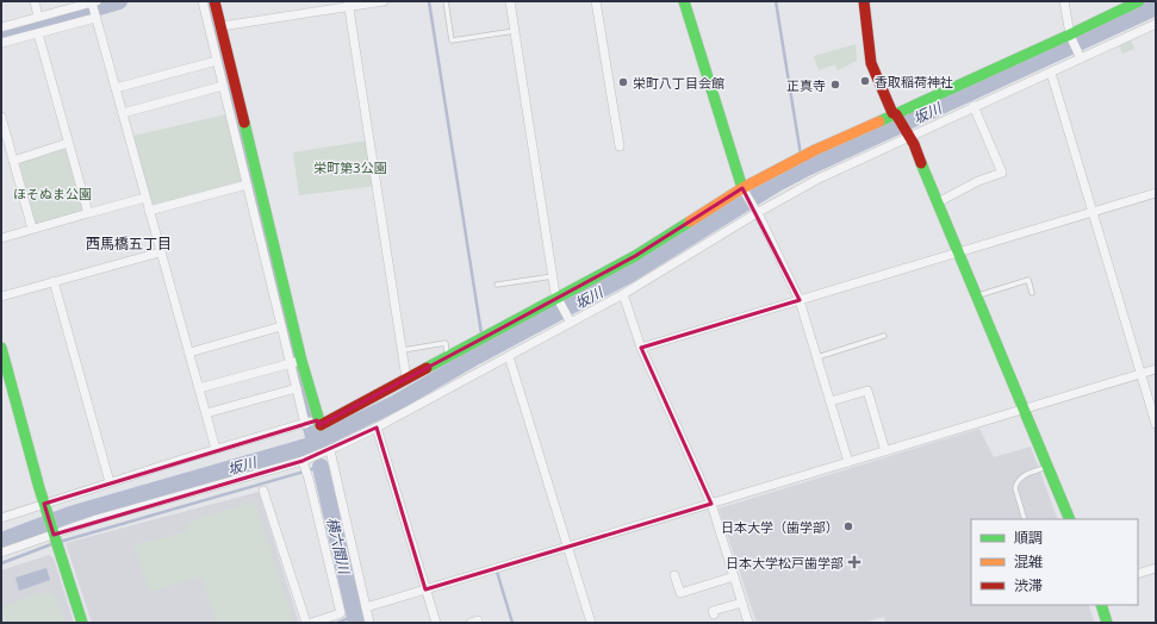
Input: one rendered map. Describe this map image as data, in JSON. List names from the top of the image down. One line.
{"districts":["西馬橋五丁目"],"water":["坂川","横六間川"],"parks":["栄町第3公園","ほそぬま公園"],"places":{"other":["香取稲荷神社","栄町八丁目会館","正真寺","日本大学（歯学部）"],"health":["日本大学松戸歯学部"]},"legend":["順調","混雑","渋滞"]}
